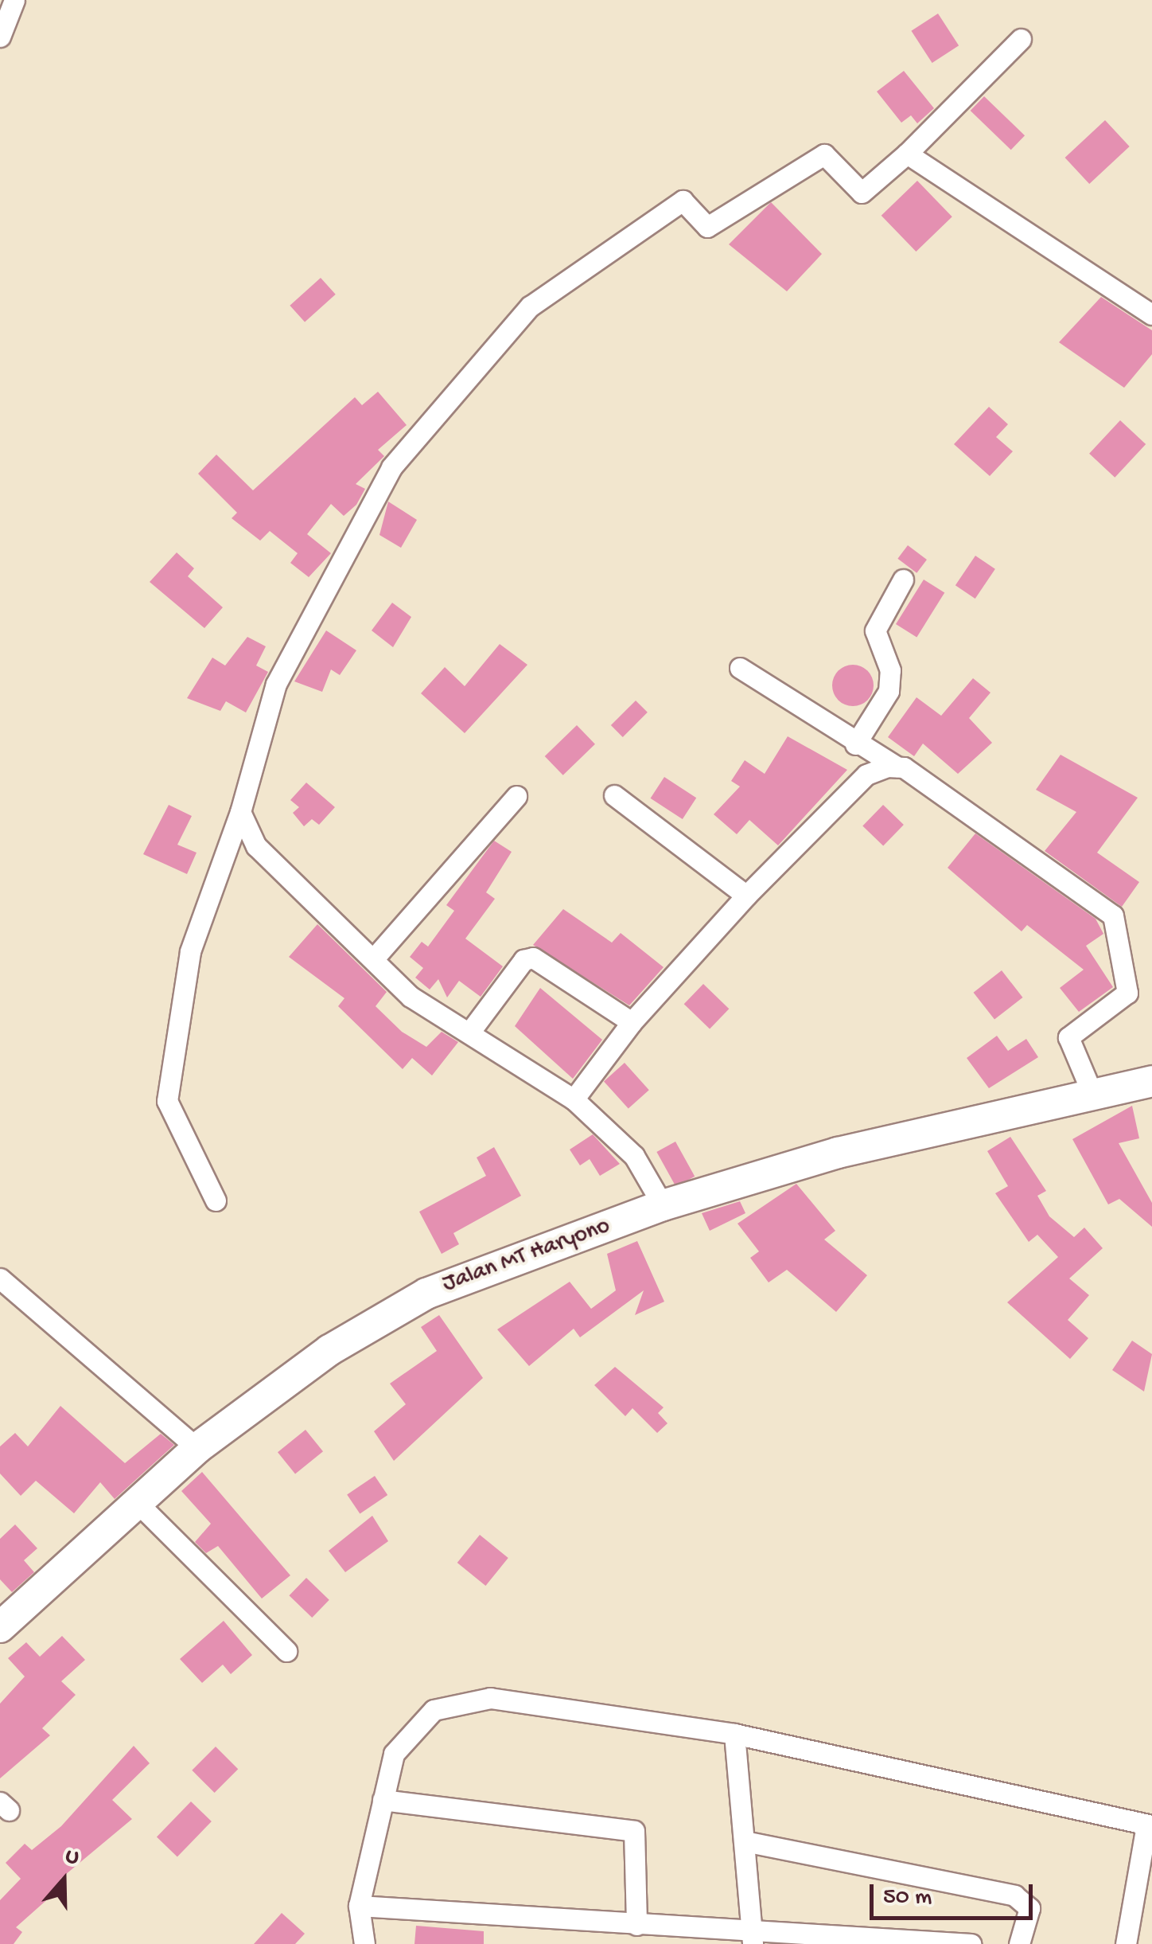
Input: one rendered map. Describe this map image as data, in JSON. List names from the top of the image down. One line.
{"streets":{"main road":["Jalan MT Haryono"]},"scale_bar":"50 m","north":"top"}
